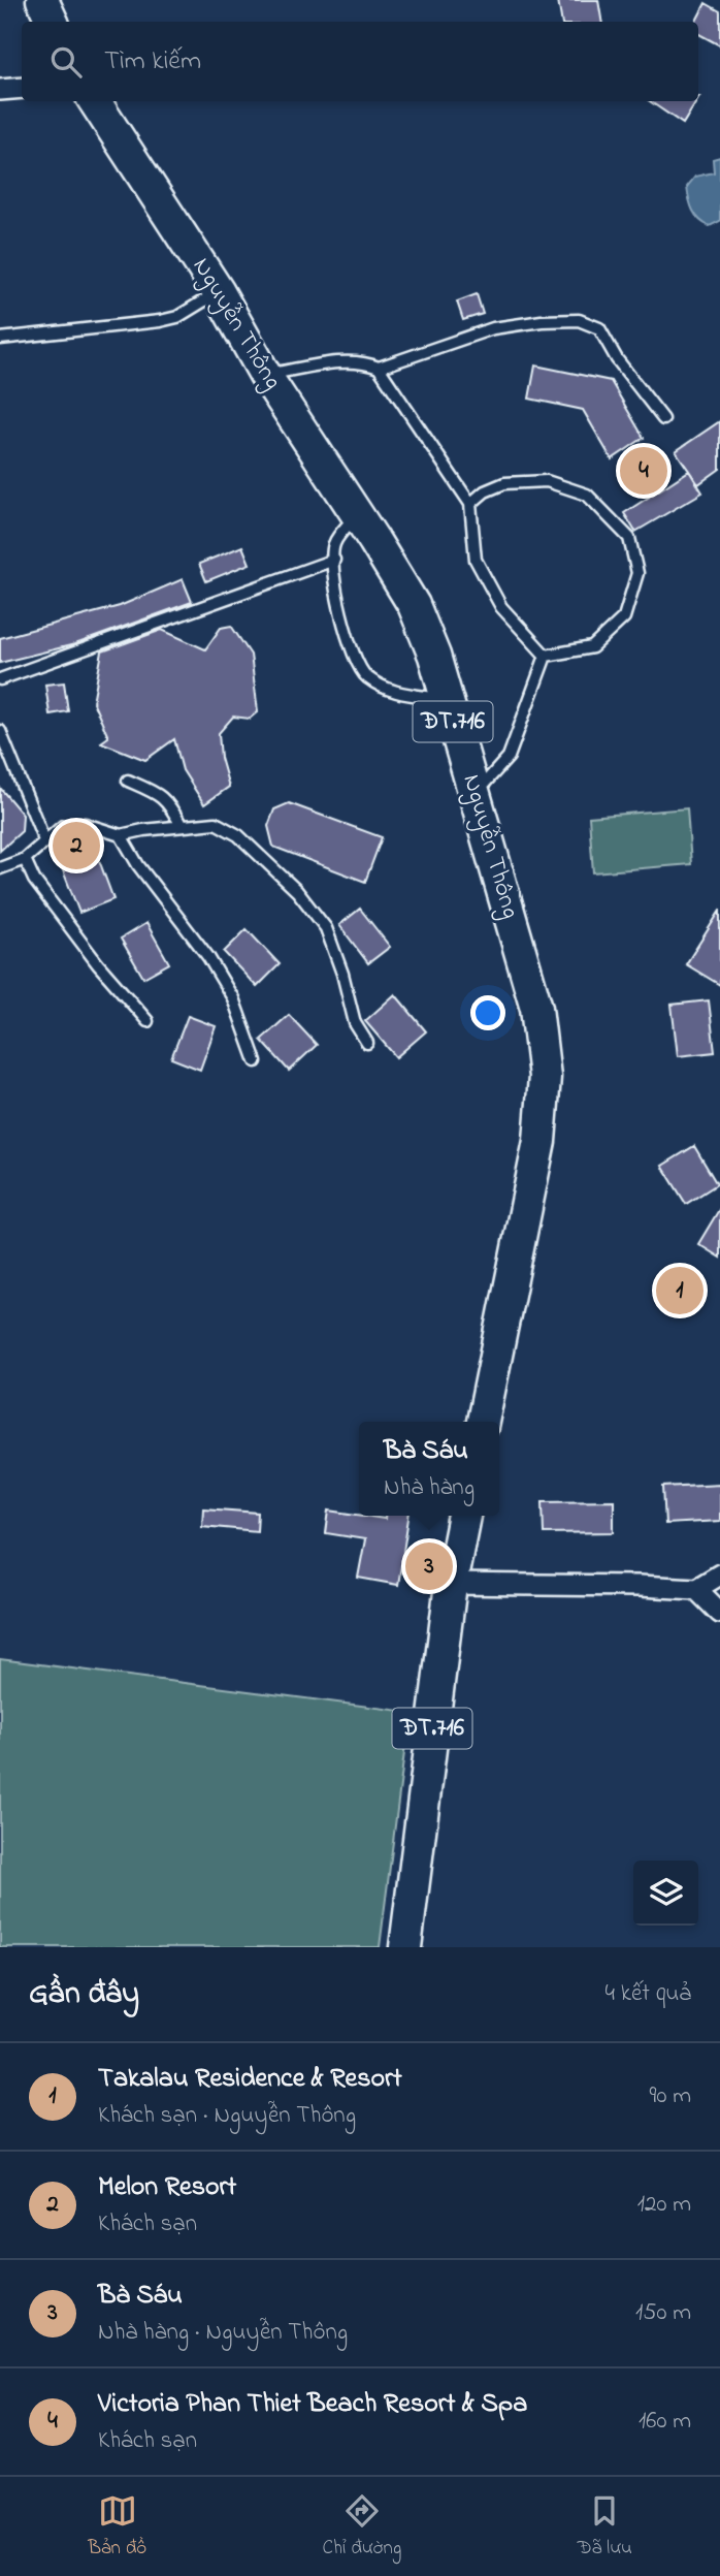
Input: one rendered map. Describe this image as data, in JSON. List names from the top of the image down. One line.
{"streets":{"main road":["Nguyễn Thông","ĐT.716"]},"page":{"search":"Tìm kiếm","pins":["4","2","1","3"],"popup":["Bà Sáu","Nhà hàng"],"heading":["Gần đây","4 kết quả"],"list":[{"mark":"1","name":"Takalau Residence & Resort","note":"Khách sạn · Nguyễn Thông","value":"90 m"},{"mark":"2","name":"Melon Resort","note":"Khách sạn","value":"120 m"},{"mark":"3","name":"Bà Sáu","note":"Nhà hàng · Nguyễn Thông","value":"150 m"},{"mark":"4","name":"Victoria Phan Thiet Beach Resort & Spa","note":"Khách sạn","value":"160 m"}],"nav":["Bản đồ","Chỉ đường","Đã lưu"]}}
